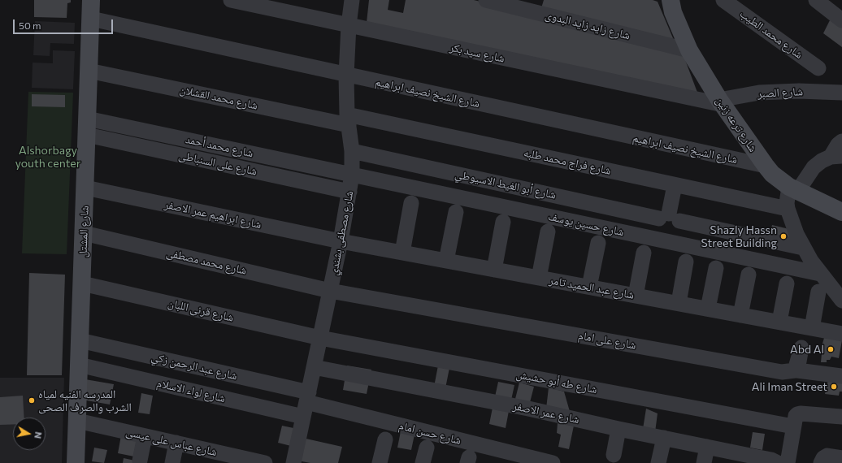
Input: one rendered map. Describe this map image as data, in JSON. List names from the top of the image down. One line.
{"streets":{"street":["شارع زايد زايد البدوى","شارع محمد الطيب","شارع سيد بكر","شارع الشيخ نصيف ابراهيم","شارع الصبر","شارع محمد القشلان","شارع ترعه زنين","شارع محمد أحمد","شارع فراج محمد طلبه","شارع على السنباطى","شارع أبو الغيط الاسيوطي","شارع ابراهيم عمر الاصفر","شارع حسين يوسف","شارع المشتل","شارع مصطفى بشندي","شارع محمد مصطفى","شارع عبد الحميد تامر","شارع قرنى اللبان","شارع على امام","شارع عبد الرحمن زكي","شارع طه أبو حشيش","شارع لواء الاسلام","شارع عمر الاصفر","شارع حسن امام","شارع عباس على عيسى"]},"crossings":[["شارع زايد زايد البدوى","شارع ترعه زنين"],["شارع سيد بكر","شارع الصبر"],["شارع سيد بكر","شارع ترعه زنين"],["شارع سيد بكر","شارع مصطفى بشندي"],["شارع الشيخ نصيف ابراهيم","شارع ترعه زنين"],["شارع الشيخ نصيف ابراهيم","شارع المشتل"],["شارع الشيخ نصيف ابراهيم","شارع مصطفى بشندي"],["شارع الصبر","شارع ترعه زنين"],["شارع محمد القشلان","شارع فراج محمد طلبه"],["شارع محمد القشلان","شارع المشتل"],["شارع محمد القشلان","شارع مصطفى بشندي"],["شارع محمد أحمد","شارع على السنباطى"],["شارع محمد أحمد","شارع حسين يوسف"],["شارع محمد أحمد","شارع المشتل"],["شارع محمد أحمد","شارع مصطفى بشندي"],["شارع فراج محمد طلبه","شارع مصطفى بشندي"],["شارع على السنباطى","شارع المشتل"],["شارع على السنباطى","شارع مصطفى بشندي"],["شارع أبو الغيط الاسيوطي","شارع مصطفى بشندي"],["شارع ابراهيم عمر الاصفر","شارع المشتل"],["شارع ابراهيم عمر الاصفر","شارع مصطفى بشندي"],["شارع ابراهيم عمر الاصفر","شارع عبد الحميد تامر"],["شارع حسين يوسف","شارع مصطفى بشندي"],["شارع المشتل","شارع محمد مصطفى"],["شارع المشتل","شارع قرنى اللبان"],["شارع المشتل","شارع عبد الرحمن زكي"],["شارع المشتل","شارع لواء الاسلام"],["شارع المشتل","شارع عباس على عيسى"],["شارع مصطفى بشندي","شارع محمد مصطفى"],["شارع مصطفى بشندي","شارع عبد الحميد تامر"],["شارع مصطفى بشندي","شارع قرنى اللبان"],["شارع مصطفى بشندي","شارع على امام"],["شارع مصطفى بشندي","شارع عبد الرحمن زكي"],["شارع مصطفى بشندي","شارع طه أبو حشيش"],["شارع مصطفى بشندي","شارع لواء الاسلام"],["شارع مصطفى بشندي","شارع عمر الاصفر"],["شارع مصطفى بشندي","شارع حسن امام"],["شارع محمد مصطفى","شارع على امام"],["شارع قرنى اللبان","شارع طه أبو حشيش"],["شارع عبد الرحمن زكي","شارع لواء الاسلام"],["شارع عبد الرحمن زكي","شارع حسن امام"],["شارع لواء الاسلام","شارع حسن امام"]],"parks":["Alshorbagy youth center"],"places":["Shazly Hassn Street Building","Abd Al","Ali Iman Street","المدرسه الفنيه لمياه الشرب والصرف الصحى"],"scale_bar":"50 m","north":"right"}
